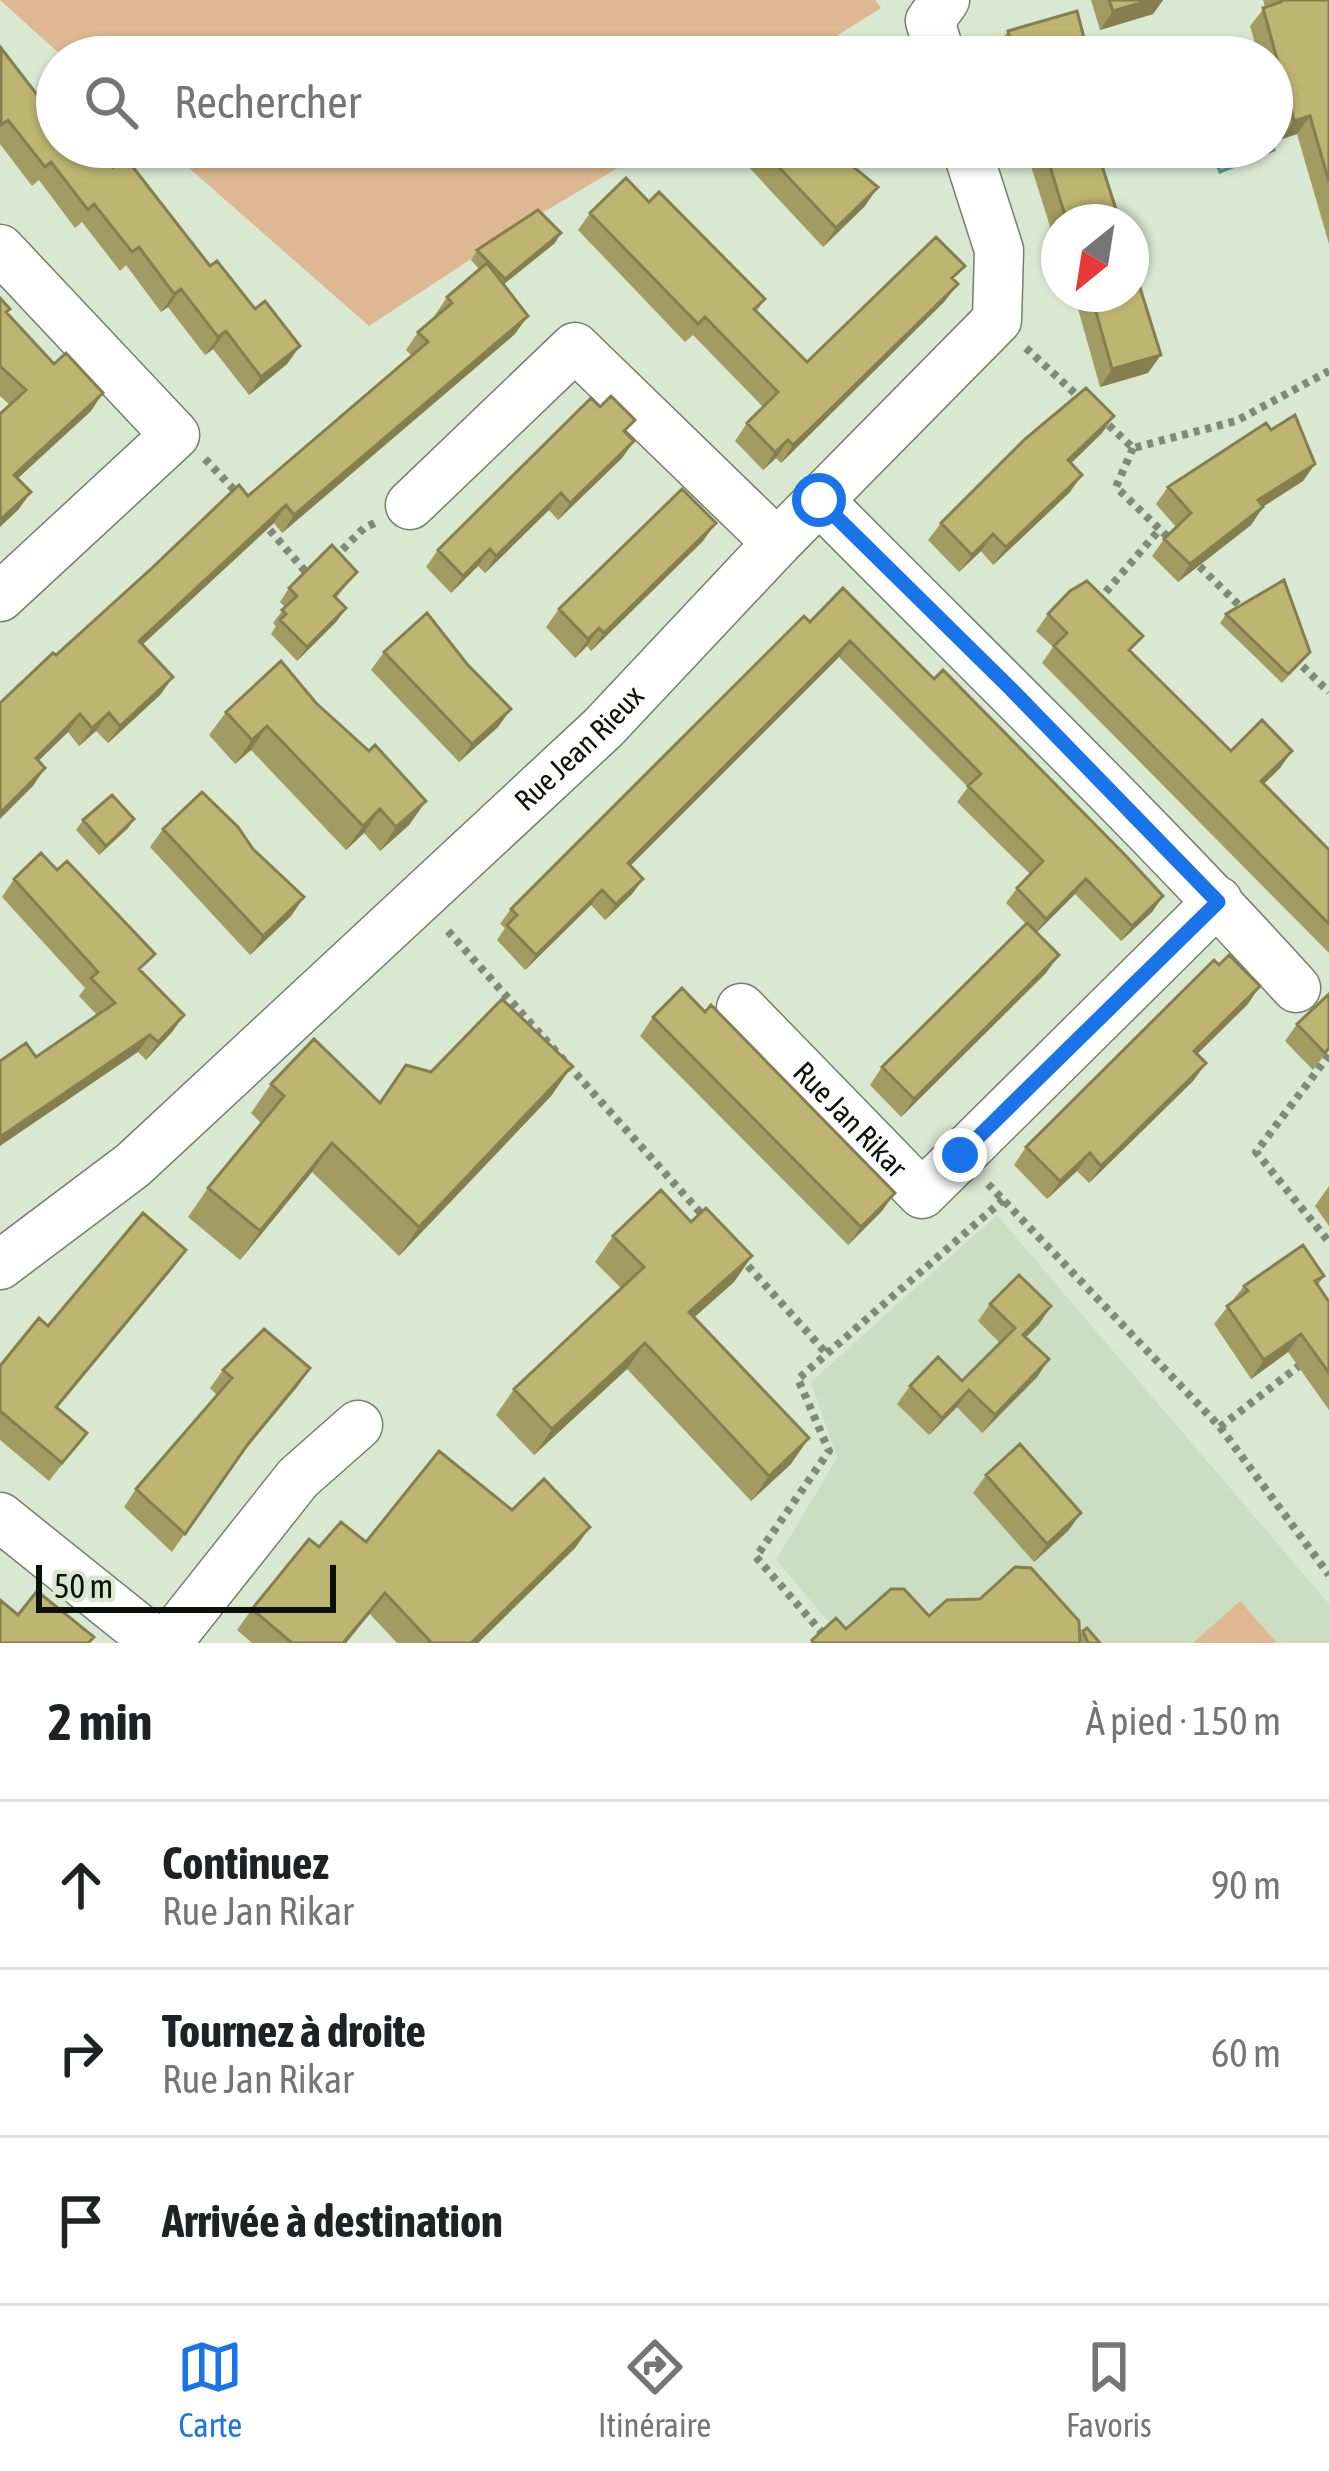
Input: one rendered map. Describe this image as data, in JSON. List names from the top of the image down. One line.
{"streets":{"street":["Rue Jean Rieux","Rue Jan Rikar"]},"scale_bar":"50 m","north":"bottom left","page":{"search":"Rechercher","scale":"50 m","heading":["2 min","À pied · 150 m"],"list":[["Continuez","Rue Jan Rikar","90 m"],["Tournez à droite","Rue Jan Rikar","60 m"],"Arrivée à destination"],"nav":["Carte","Itinéraire","Favoris"]}}
